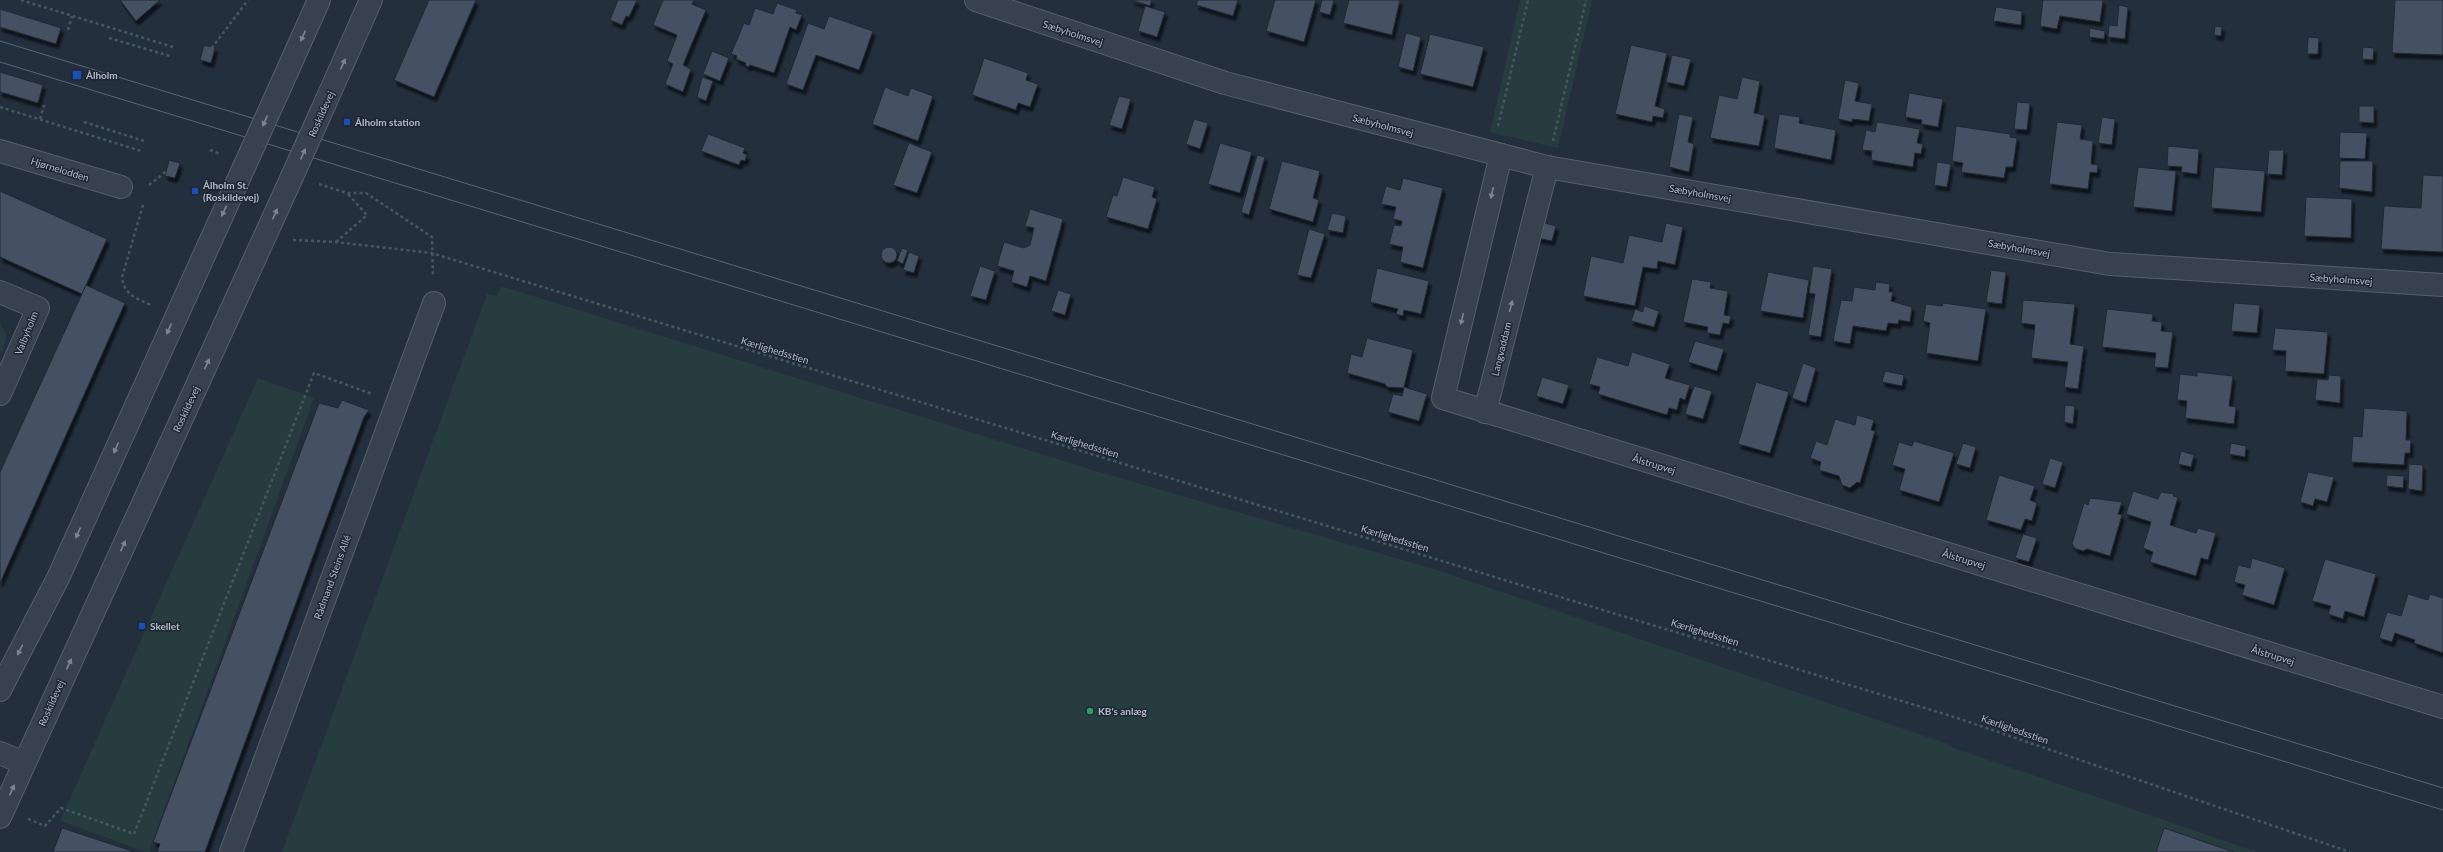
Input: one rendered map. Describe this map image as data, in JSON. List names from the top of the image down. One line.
{"streets":{"street":["Sæbyholmsvej","Roskildevej","Hjørnelodden","Valbyholm","Langvaddam","Ålstrupvej","Rådmand Steins Allé"],"path":["Kærlighedsstien"]},"crossings":[["Sæbyholmsvej","Langvaddam"],["Roskildevej","Kærlighedsstien"],["Langvaddam","Ålstrupvej"]],"one_way":["Langvaddam"],"places":{"transit":["Ålholm","Ålholm station","Ålholm St. (Roskildevej)","Skellet"],"other":["KB's anlæg"]}}
